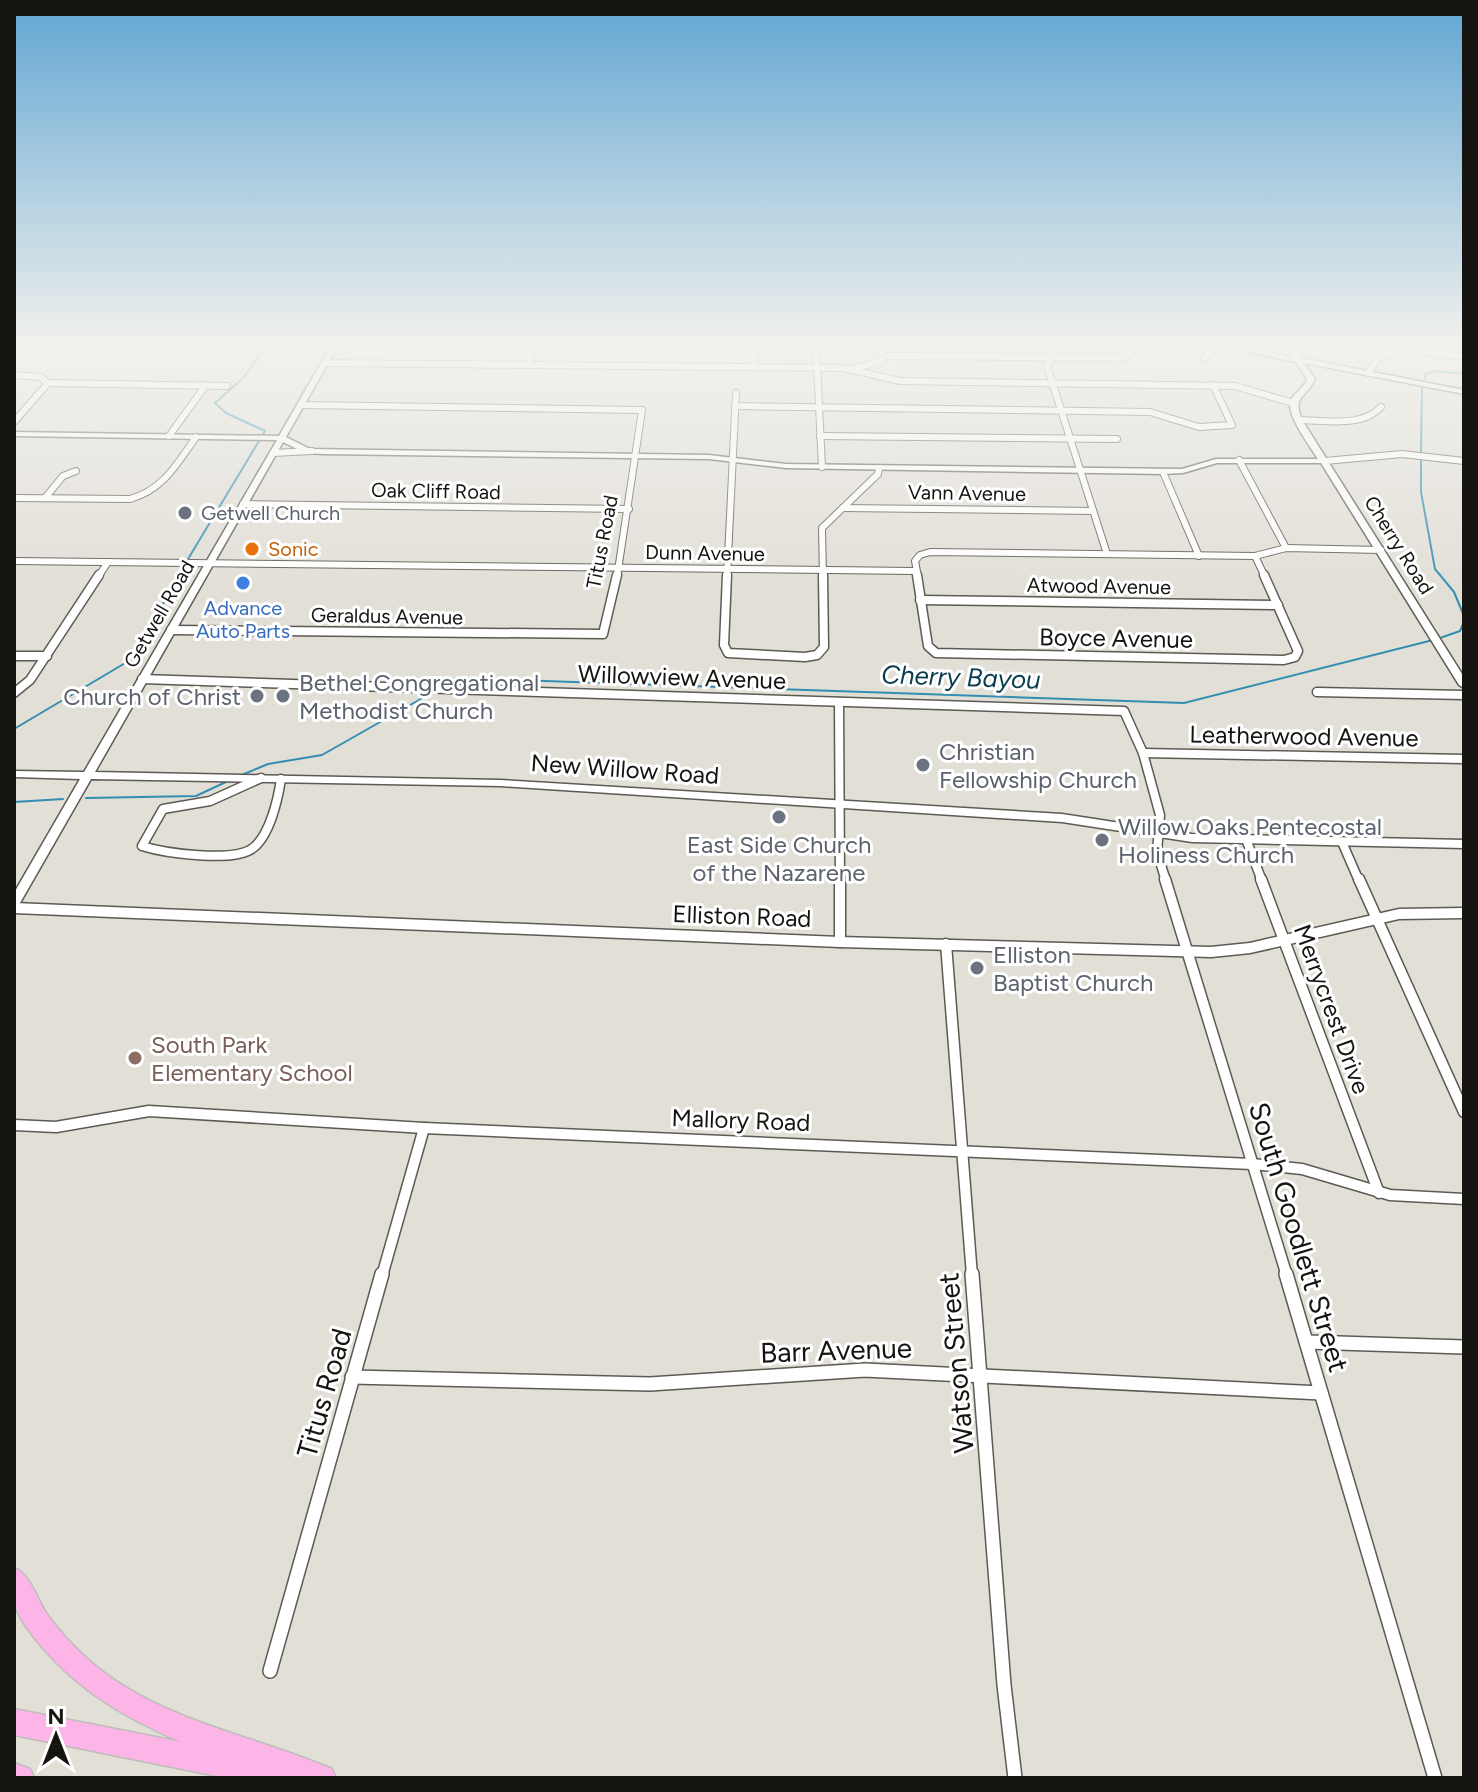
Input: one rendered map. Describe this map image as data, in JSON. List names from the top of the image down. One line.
{"streets":{"main road":["Cherry Road","Getwell Road","New Willow Road"],"street":["Oak Cliff Road","Vann Avenue","Titus Road","Dunn Avenue","Atwood Avenue","Geraldus Avenue","Boyce Avenue","Willowview Avenue","Leatherwood Avenue","Elliston Road","Merrycrest Drive","Mallory Road","South Goodlett Street","Barr Avenue","Watson Street"]},"crossings":[["Oak Cliff Road","Titus Road"],["Oak Cliff Road","Getwell Road"],["Titus Road","Dunn Avenue"],["Titus Road","Geraldus Avenue"],["Titus Road","Mallory Road"],["Titus Road","Barr Avenue"],["Dunn Avenue","Getwell Road"],["Atwood Avenue","Boyce Avenue"],["Getwell Road","Geraldus Avenue"],["Getwell Road","Willowview Avenue"],["Getwell Road","New Willow Road"],["Getwell Road","Elliston Road"],["Willowview Avenue","South Goodlett Street"],["Leatherwood Avenue","South Goodlett Street"],["New Willow Road","Merrycrest Drive"],["New Willow Road","South Goodlett Street"],["Elliston Road","Merrycrest Drive"],["Elliston Road","South Goodlett Street"],["Elliston Road","Watson Street"],["Merrycrest Drive","Mallory Road"],["Mallory Road","South Goodlett Street"],["Mallory Road","Watson Street"],["South Goodlett Street","Barr Avenue"],["Barr Avenue","Watson Street"]],"water":["Cherry Bayou"],"places":["Getwell Church","Sonic","Advance Auto Parts","Church of Christ","Bethel Congregational Methodist Church","Christian Fellowship Church","East Side Church of the Nazarene","Willow Oaks Pentecostal Holiness Church","Elliston Baptist Church","South Park Elementary School"],"north":"top"}
